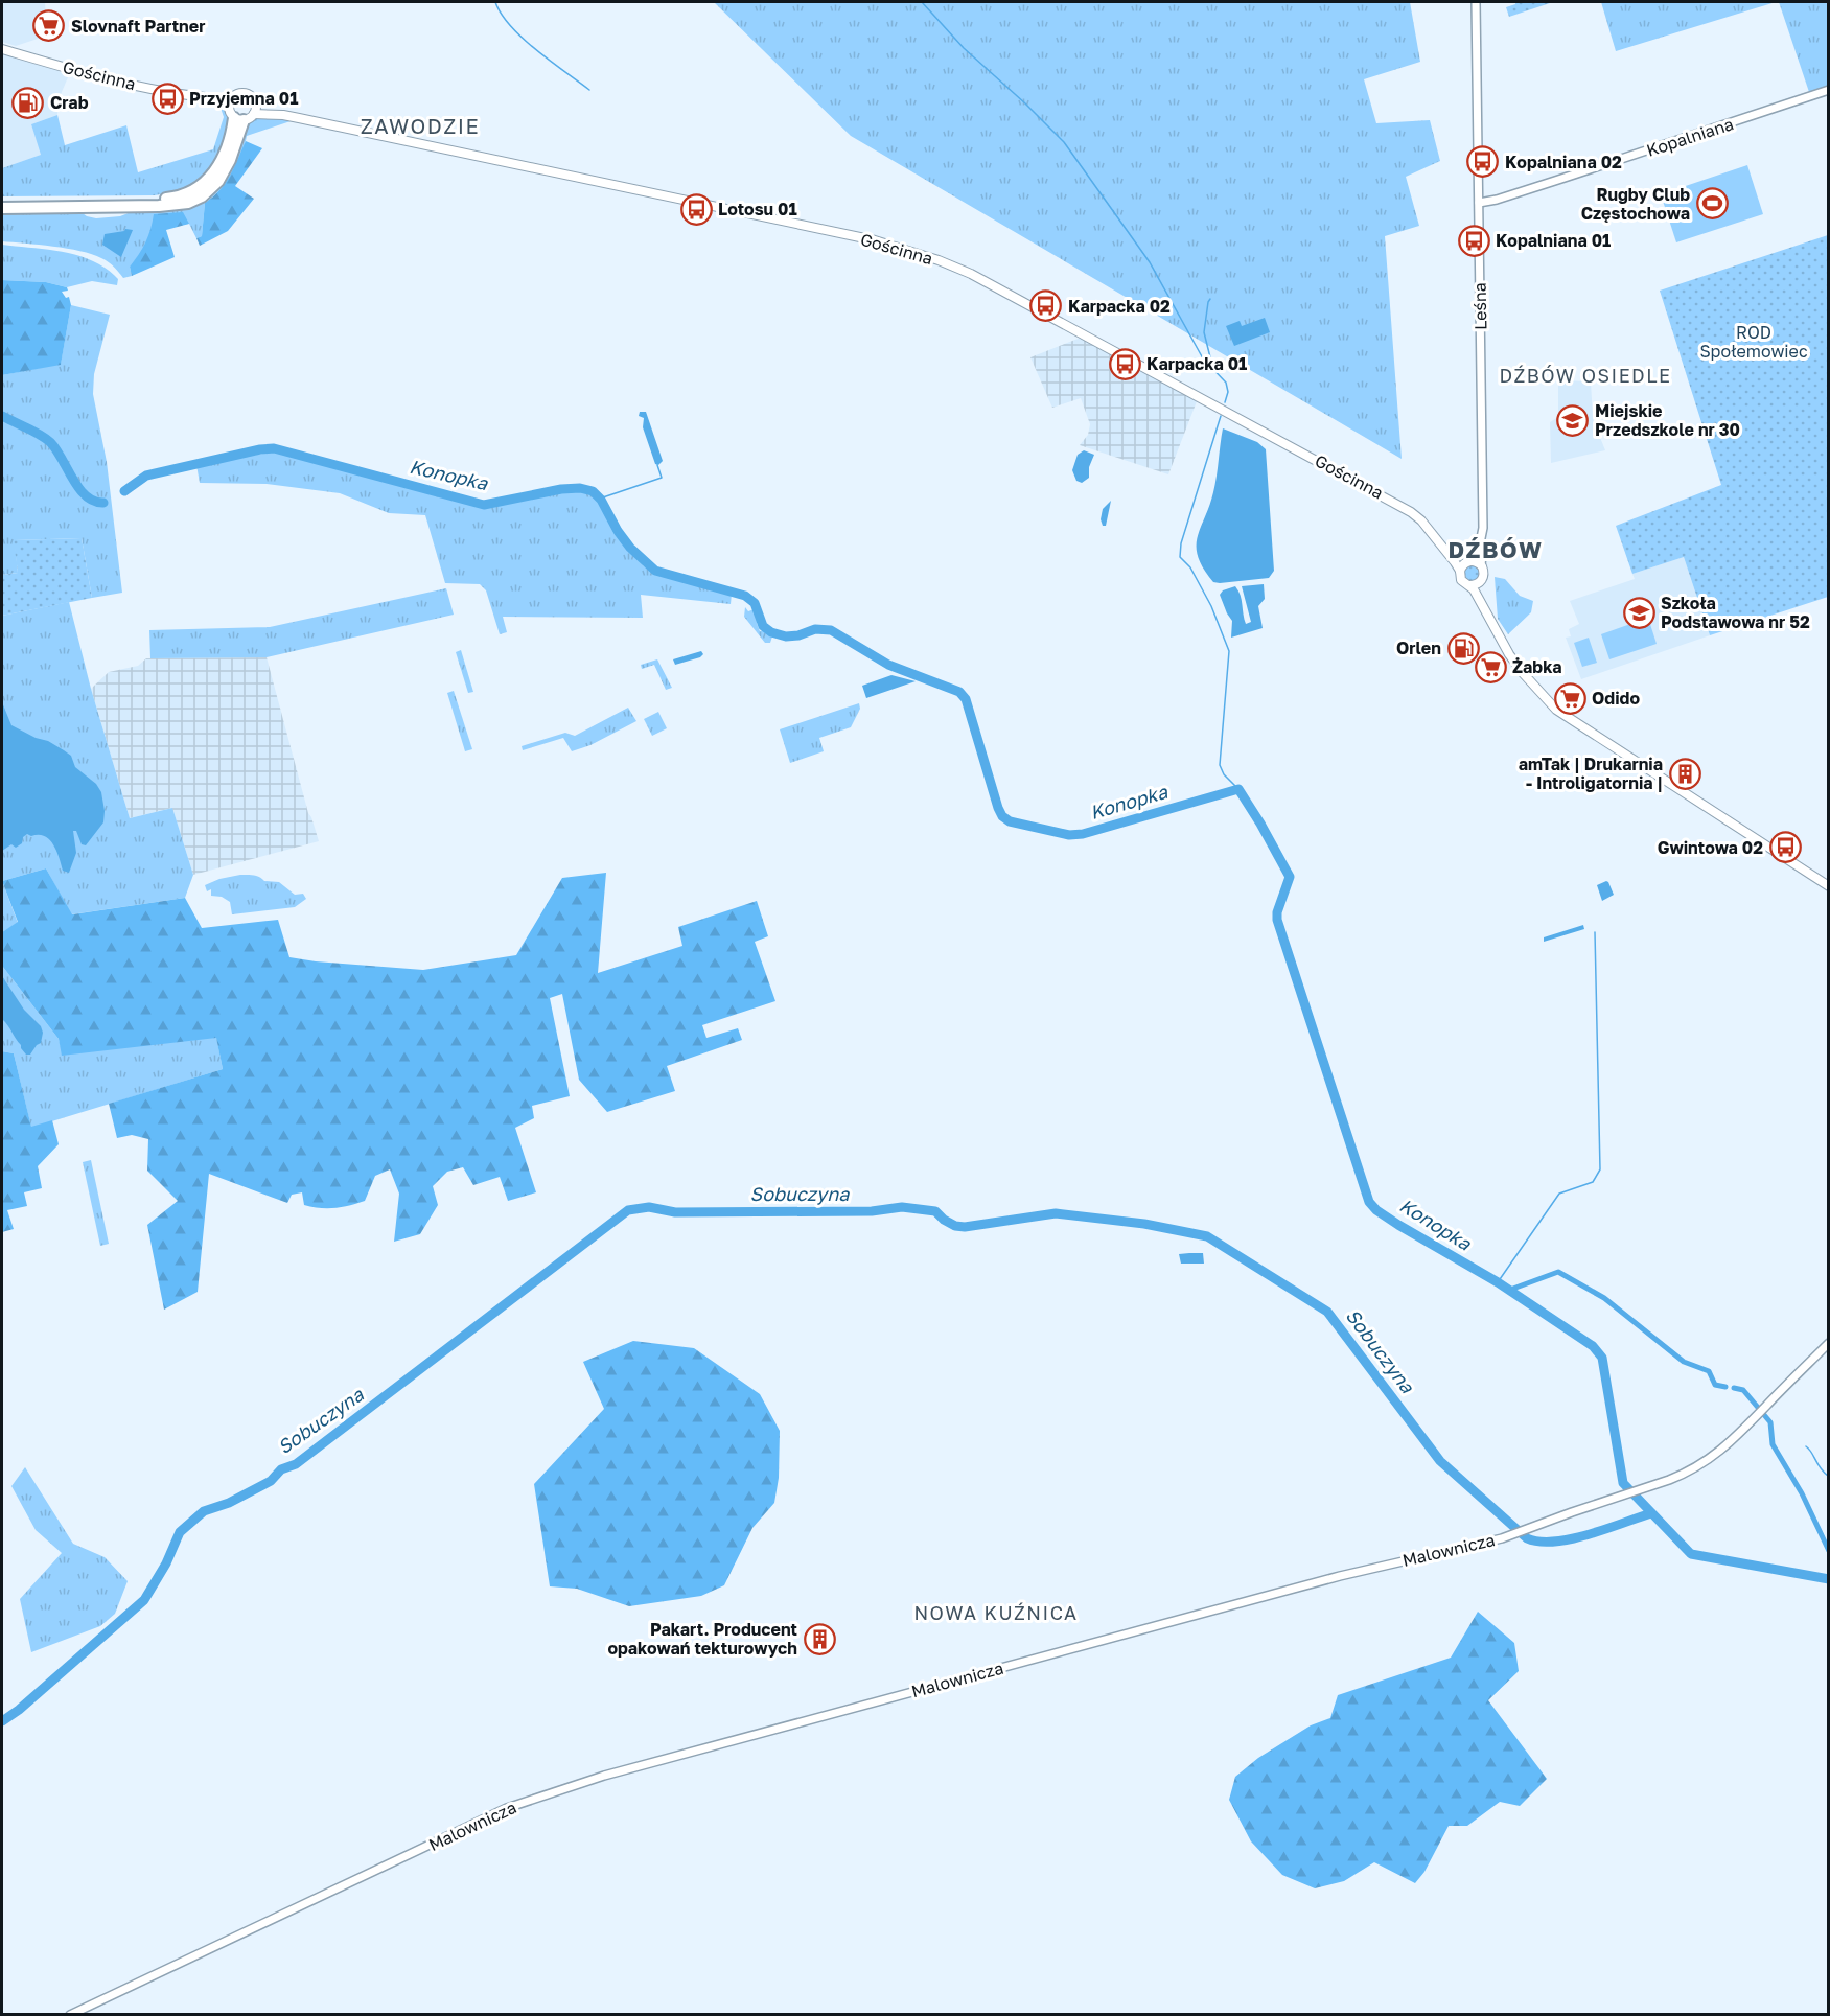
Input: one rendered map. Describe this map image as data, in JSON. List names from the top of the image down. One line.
{"streets":{"main road":["Gościnna"],"street":["Kopalniana","Leśna","Malownicza"]},"crossings":[["Gościnna","Leśna"],["Kopalniana","Leśna"]],"districts":["ZAWODZIE","DŹBÓW OSIEDLE","DŹBÓW","NOWA KUŹNICA"],"water":["Konopka","Sobuczyna"],"parks":["ROD Społemowiec"],"places":{"supermarket":["Slovnaft Partner","Żabka","Odido"],"bus stop":["Przyjemna 01","Kopalniana 02","Lotosu 01","Kopalniana 01","Karpacka 02","Karpacka 01","Gwintowa 02"],"fuel station":["Crab","Orlen"],"sports":["Rugby Club Częstochowa"],"school or university":["Miejskie Przedszkole nr 30","Szkoła Podstawowa nr 52"],"building":["amTak | Drukarnia - Introligatornia |","Pakart. Producent opakowań tekturowych"]}}
